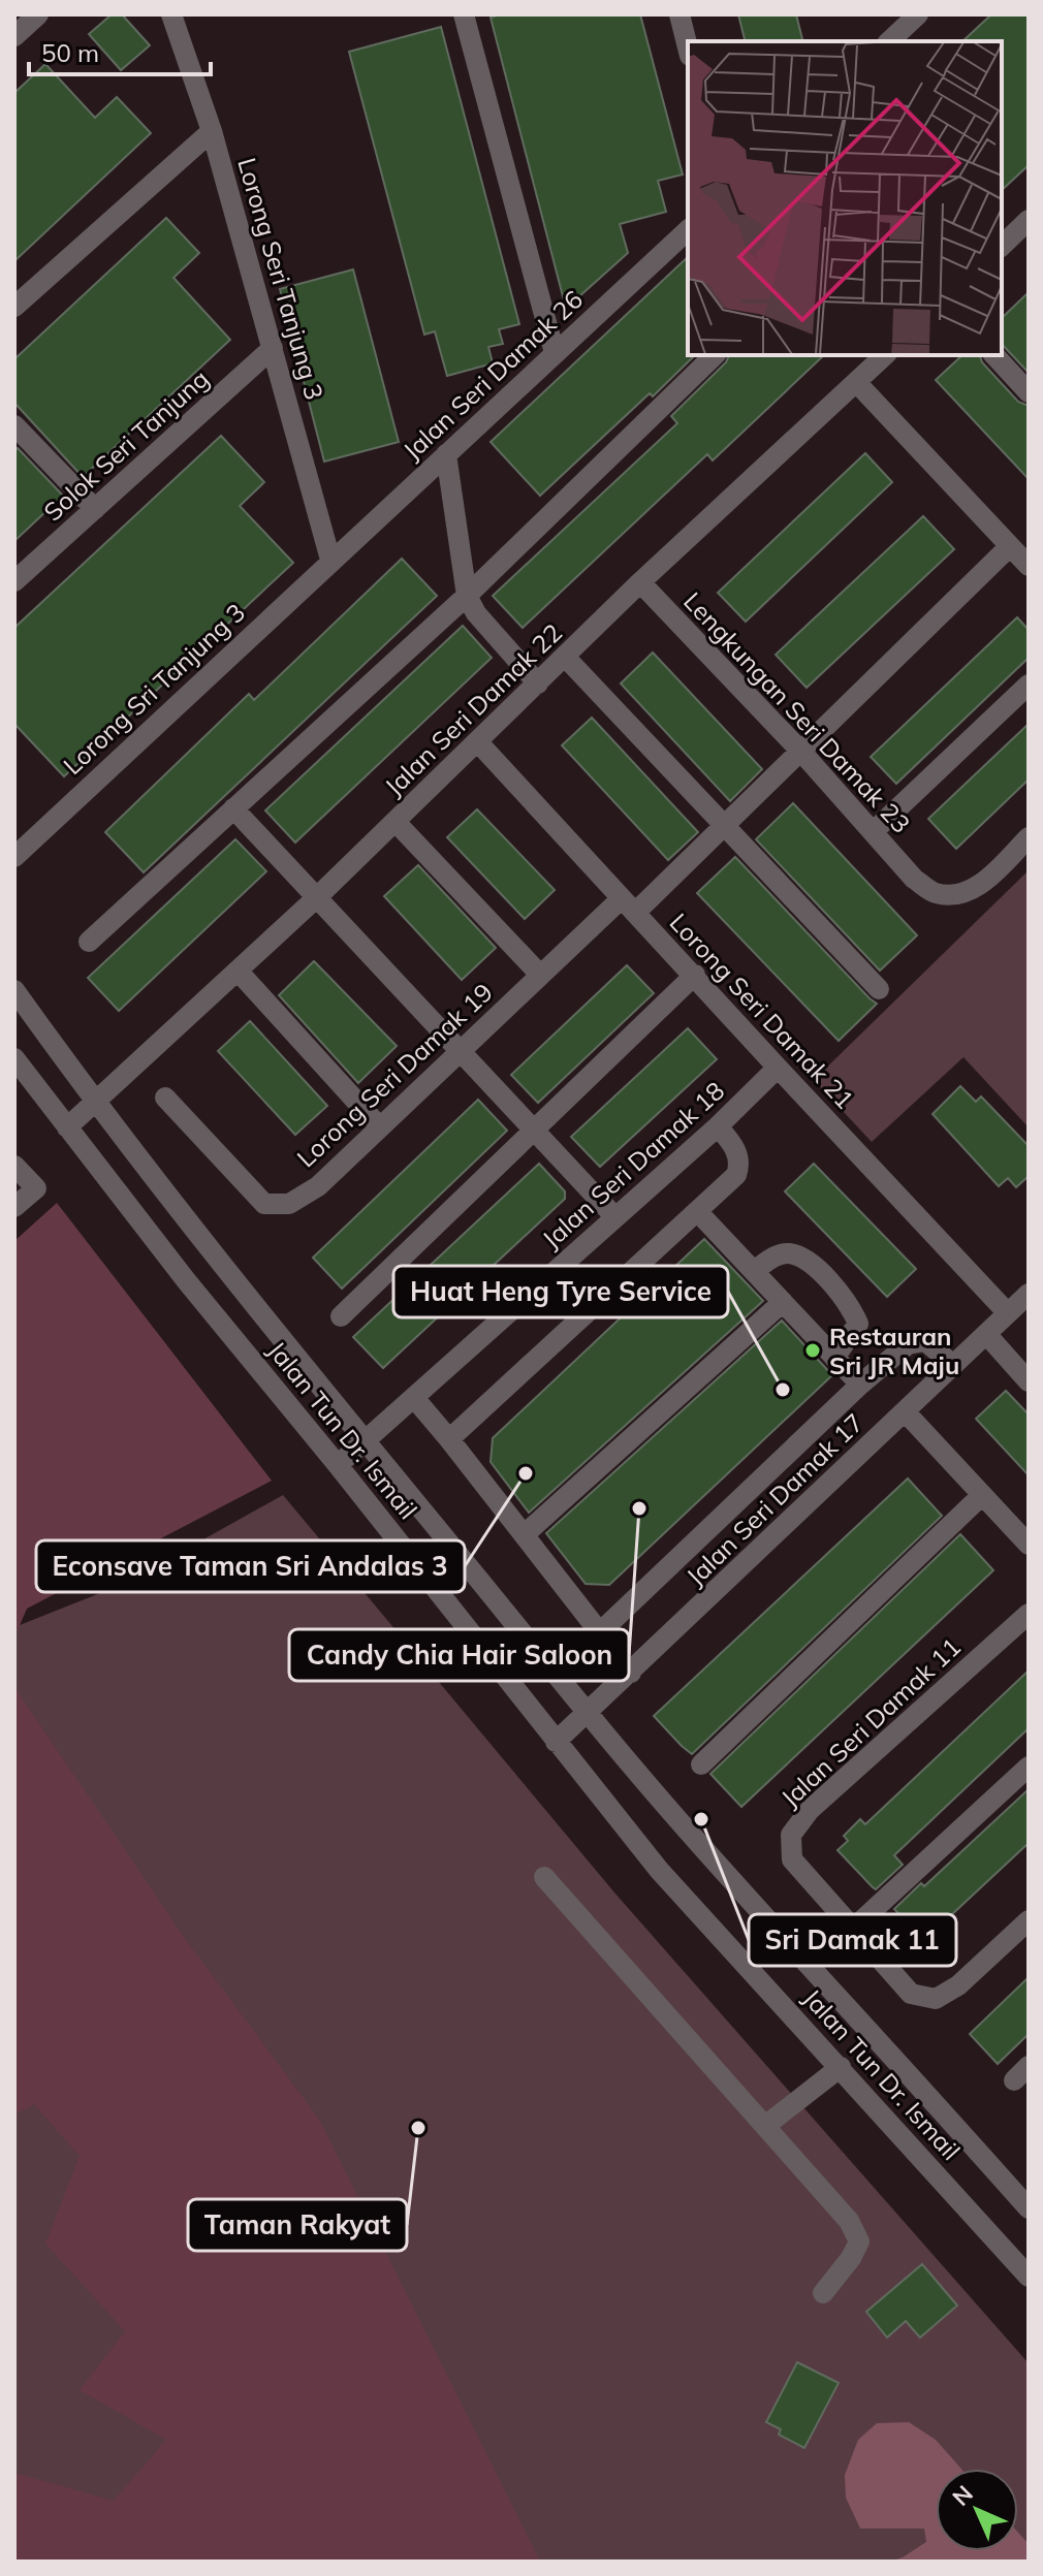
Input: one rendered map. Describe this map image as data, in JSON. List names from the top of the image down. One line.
{"streets":{"street":["Lorong Seri Tanjung 3","Jalan Seri Damak 26","Solok Seri Tanjung","Lorong Sri Tanjung 3","Jalan Seri Damak 22","Lengkungan Seri Damak 23","Lorong Seri Damak 21","Lorong Seri Damak 19","Jalan Seri Damak 18","Jalan Tun Dr. Ismail","Jalan Seri Damak 17","Jalan Seri Damak 11"]},"crossings":[["Lorong Seri Tanjung 3","Jalan Seri Damak 26"],["Lorong Seri Tanjung 3","Solok Seri Tanjung"],["Lorong Seri Tanjung 3","Lorong Sri Tanjung 3"],["Jalan Seri Damak 26","Lorong Sri Tanjung 3"],["Jalan Seri Damak 22","Lengkungan Seri Damak 23"],["Jalan Seri Damak 22","Lorong Seri Damak 21"],["Jalan Seri Damak 22","Jalan Tun Dr. Ismail"],["Lengkungan Seri Damak 23","Lorong Seri Damak 19"],["Lorong Seri Damak 21","Lorong Seri Damak 19"],["Lorong Seri Damak 21","Jalan Seri Damak 18"],["Lorong Seri Damak 21","Jalan Seri Damak 17"],["Jalan Seri Damak 18","Jalan Tun Dr. Ismail"],["Jalan Tun Dr. Ismail","Jalan Seri Damak 17"]],"places":["Restauran Sri JR Maju","Huat Heng Tyre Service","Econsave Taman Sri Andalas 3","Candy Chia Hair Saloon","Sri Damak 11","Taman Rakyat"],"scale_bar":"50 m","north":"top left"}
